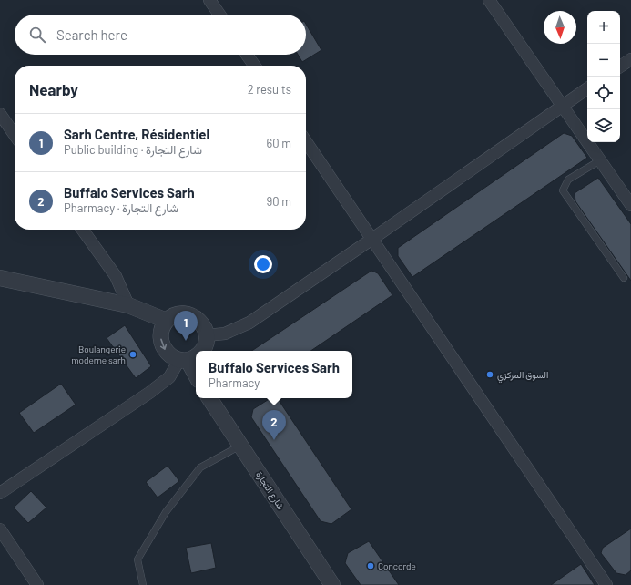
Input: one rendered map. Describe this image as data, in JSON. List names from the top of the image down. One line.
{"streets":{"street":["شارع التجارة"]},"places":["Boulangerie moderne sarh","السوق المركزي","Concorde"],"north":"bottom","page":{"map_buttons":["+","−"],"search":"Search here","heading":["Nearby","2 results"],"list":[{"mark":"1","name":"Sarh Centre, Résidentiel","note":"Public building · شارع التجارة","value":"60 m"},{"mark":"2","name":"Buffalo Services Sarh","note":"Pharmacy · شارع التجارة","value":"90 m"}],"pins":["1","2"],"popup":["Buffalo Services Sarh","Pharmacy"]}}
